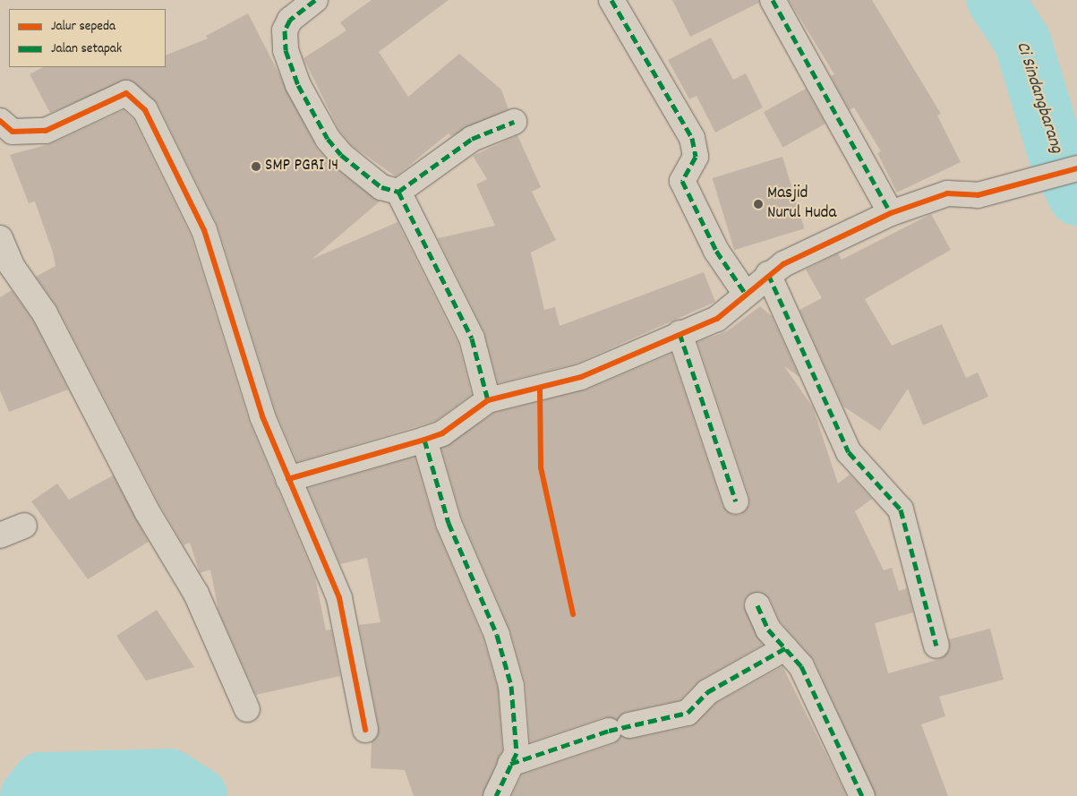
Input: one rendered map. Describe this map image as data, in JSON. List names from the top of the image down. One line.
{"water":["Ci Sindangbarang"],"places":["SMP PGRI 14","Masjid Nurul Huda"],"legend":["Jalur sepeda","Jalan setapak"]}
